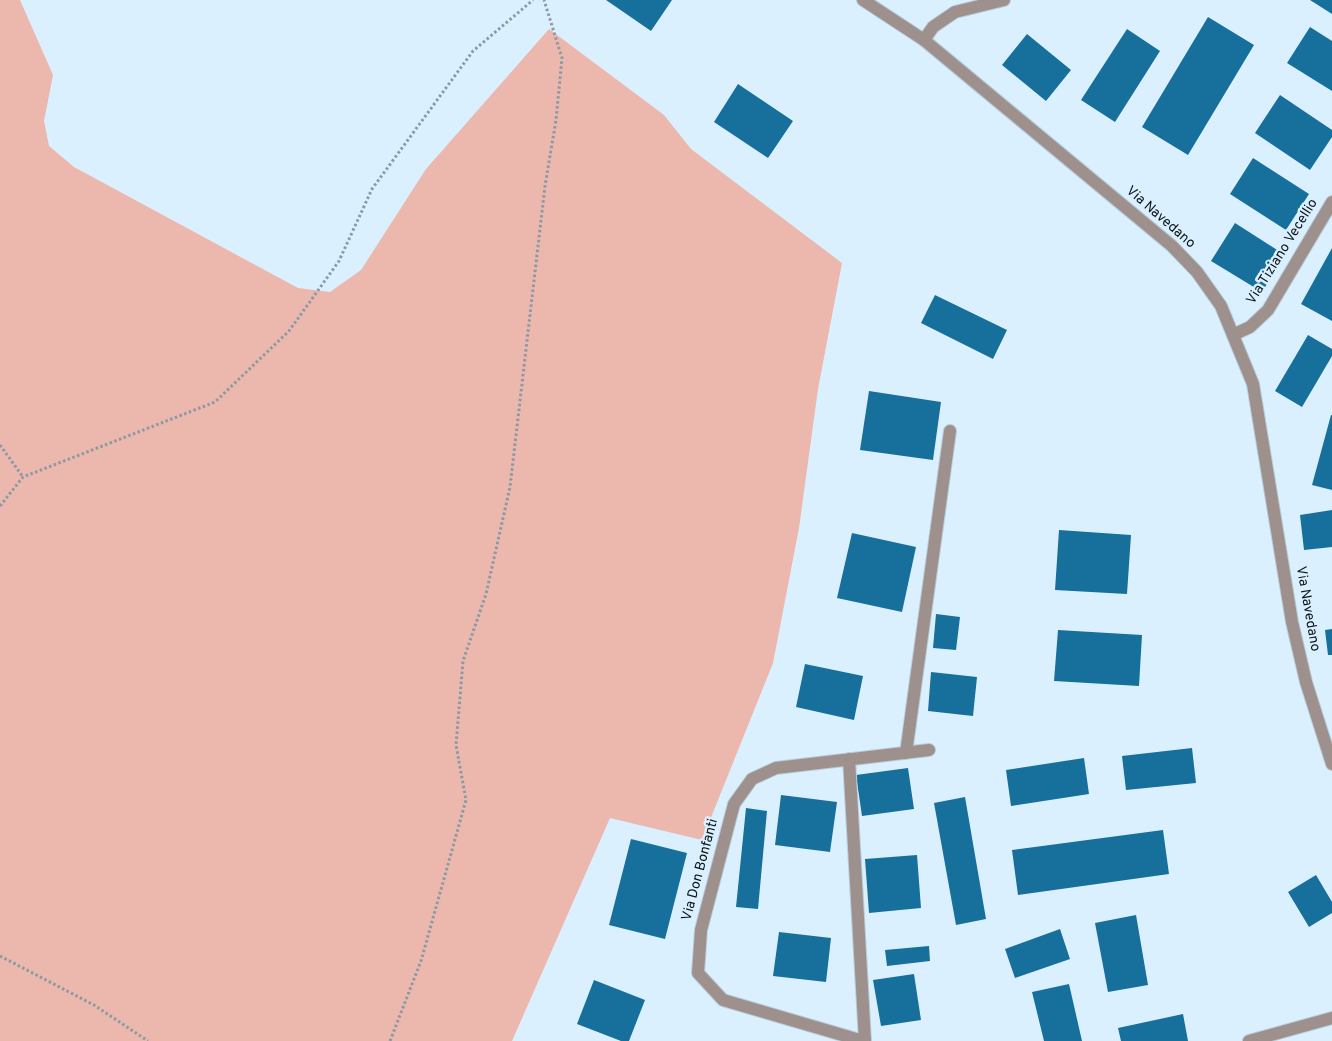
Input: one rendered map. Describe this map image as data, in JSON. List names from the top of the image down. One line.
{"streets":{"street":["Via Navedano","Via Tiziano Vecellio","Via Don Bonfanti"]},"crossings":[["Via Navedano","Via Tiziano Vecellio"]]}
